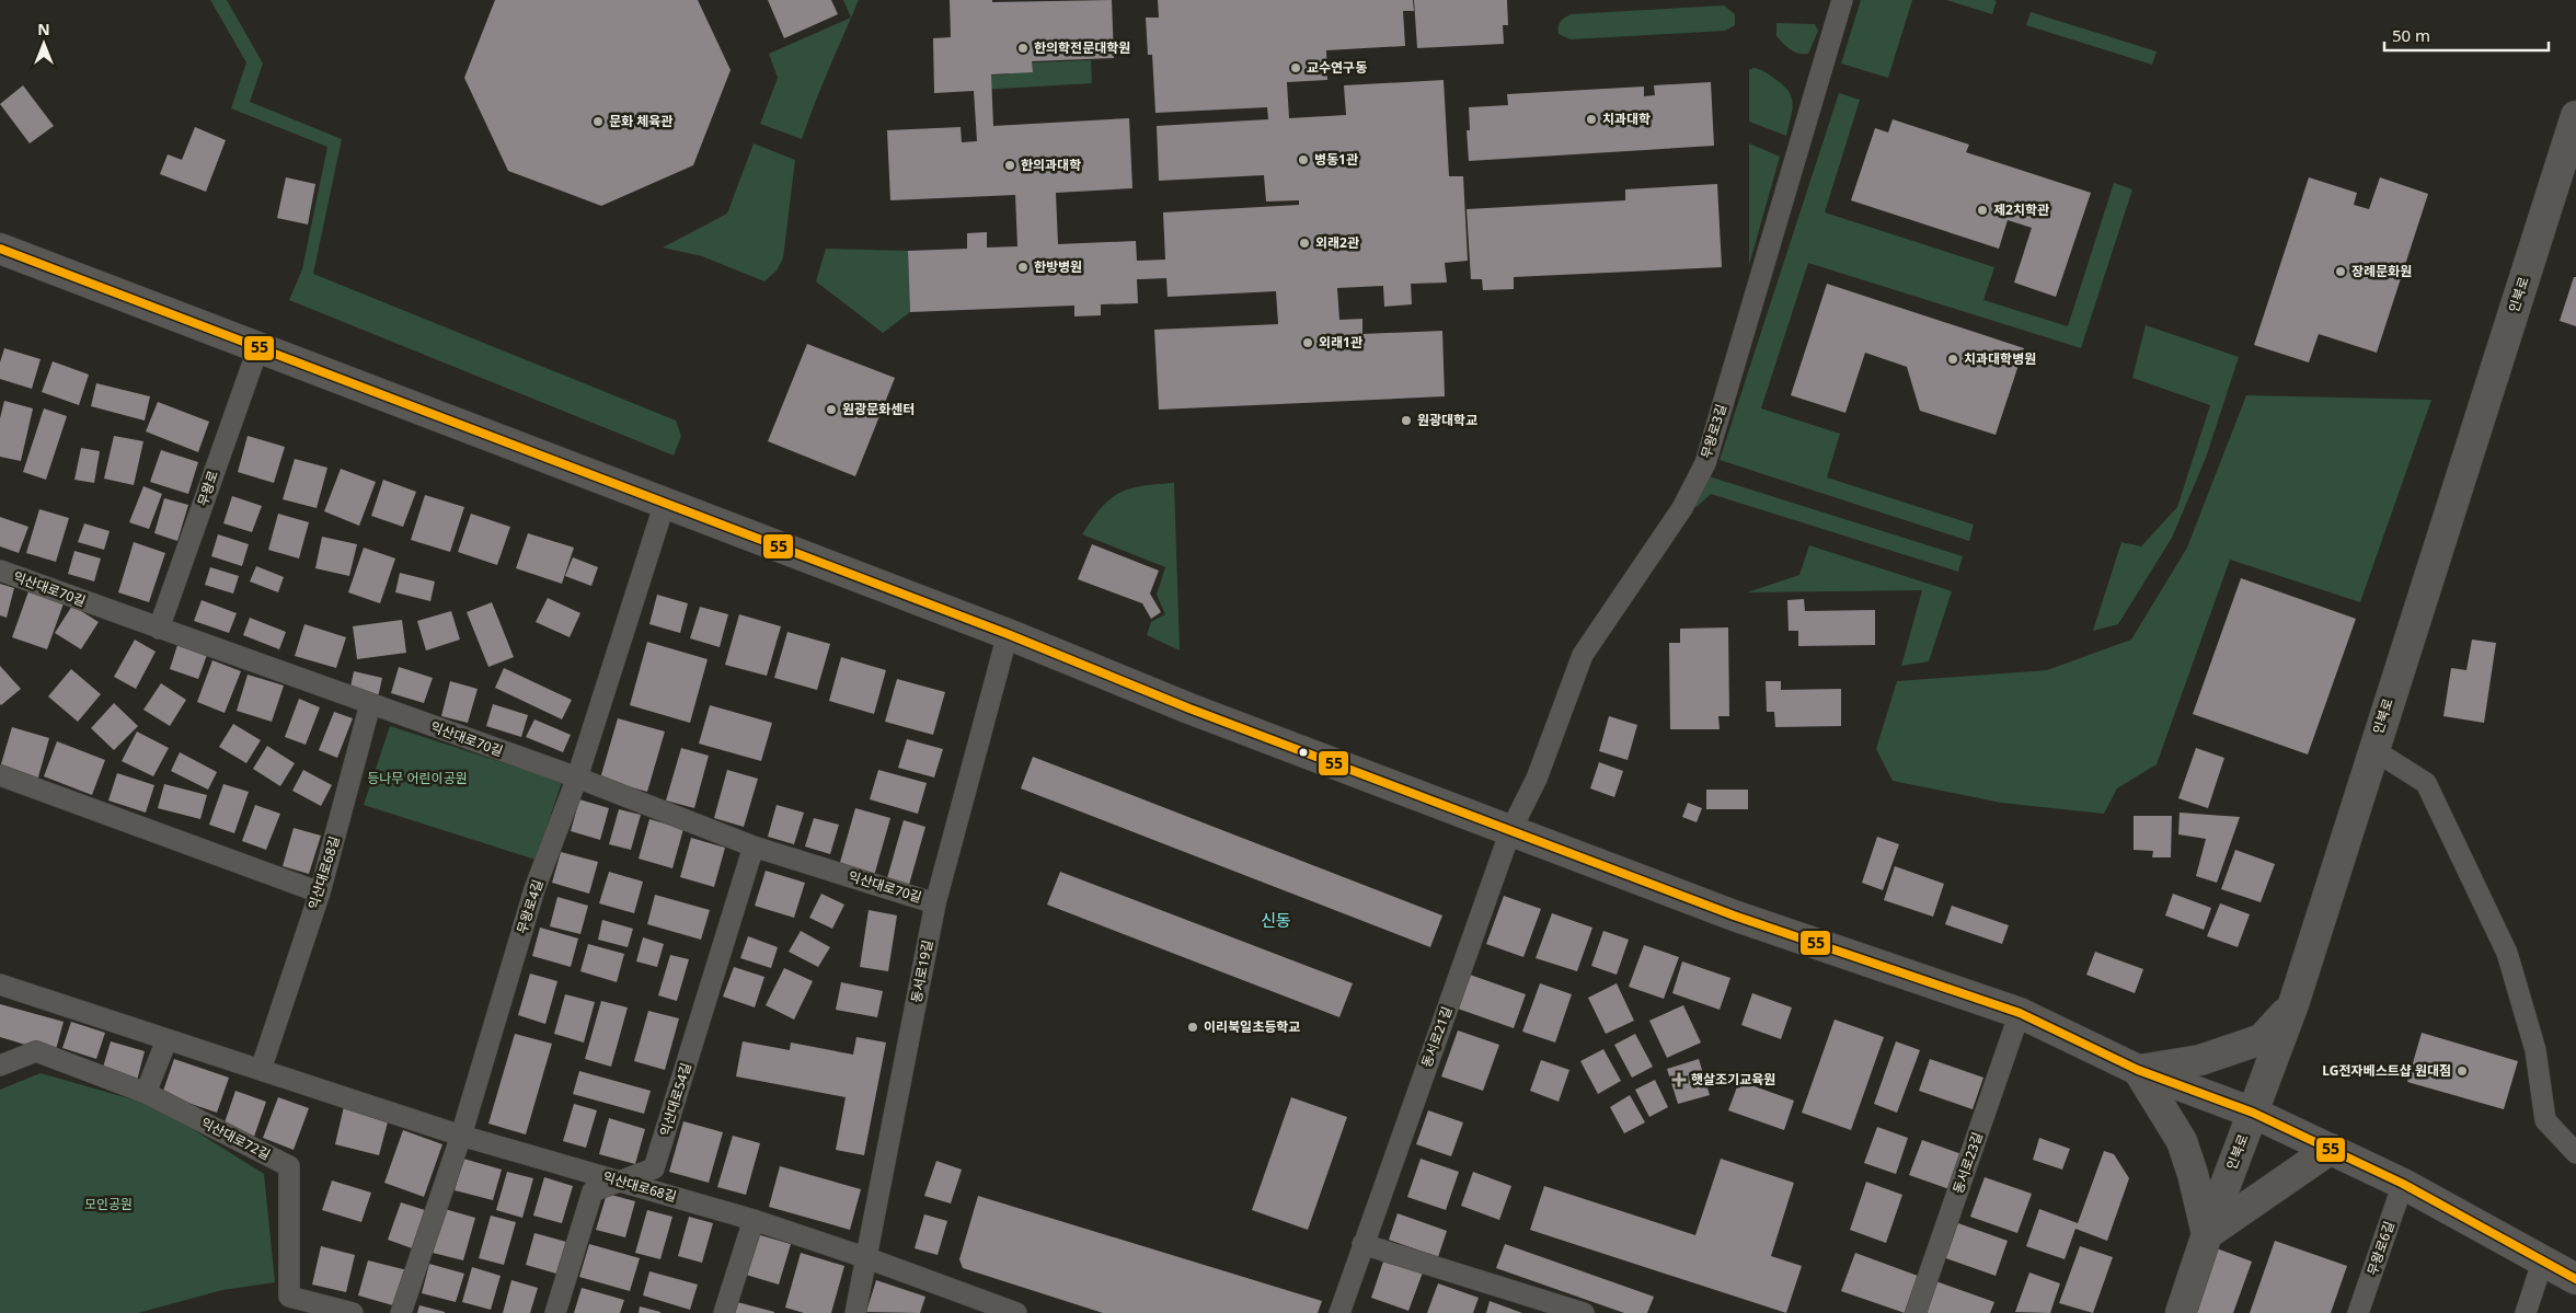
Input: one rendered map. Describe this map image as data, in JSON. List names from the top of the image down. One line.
{"streets":{"street":["인북로","무왕로3길","무왕로","익산대로70길","익산대로68길","무왕로4길","동서로19길","동서로21길","익산대로54길","익산대로72길","동서로23길","무왕로6길"]},"crossings":[["무왕로3길","동서로21길"],["무왕로","익산대로70길"],["익산대로70길","익산대로68길"],["익산대로70길","무왕로4길"],["익산대로70길","동서로19길"],["익산대로70길","익산대로54길"],["익산대로68길","무왕로4길"],["익산대로68길","동서로19길"],["익산대로68길","익산대로54길"]],"districts":["신동"],"parks":["등나무 어린이공원","모인공원"],"places":{"other":["한의학전문대학원","교수연구동","치과대학","문화 체육관","병동1관","한의과대학","제2치학관","외래2관","한방병원","장례문화원","외래1관","치과대학병원","원광문화센터","원광대학교","이리북일초등학교","LG전자베스트샵 원대점"],"health":["햇살조기교육원"]},"lines":["transit line 55"],"scale_bar":"50 m","north":"top"}
